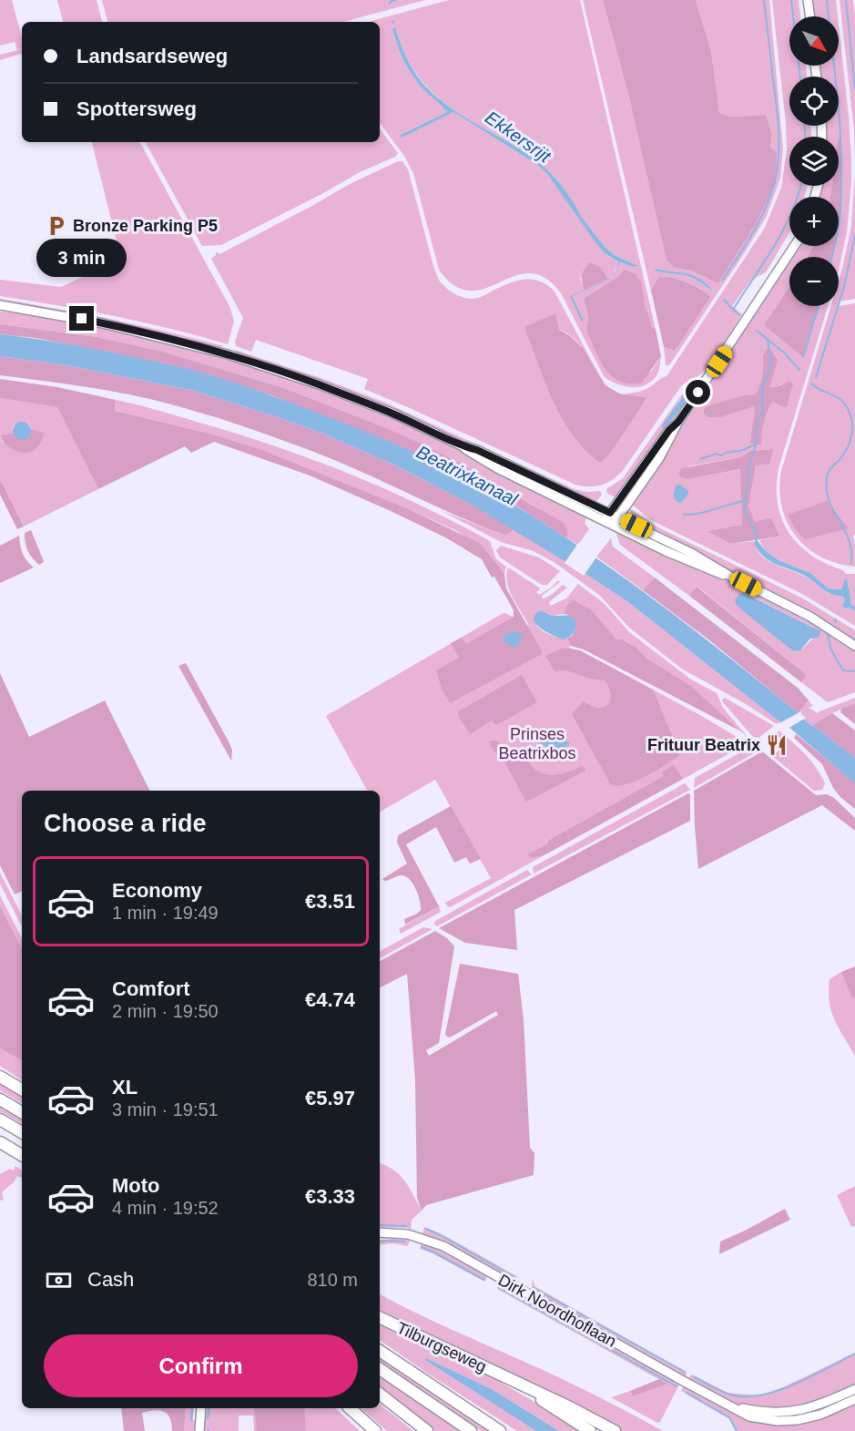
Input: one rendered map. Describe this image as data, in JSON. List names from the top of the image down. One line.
{"streets":{"highway":["Tilburgseweg"],"street":["Dirk Noordhoflaan"]},"water":["Ekkersrijt","Beatrixkanaal"],"parks":["Prinses Beatrixbos"],"places":{"parking":["Bronze Parking P5"],"restaurant":["Frituur Beatrix"]},"north":"bottom right","page":{"map_buttons":["+","−"],"banner":["Landsardseweg","Spottersweg"],"bubble":"3 min","heading":"Choose a ride","list":[{"name":"Economy","note":"1 min · 19:49","value":"€3.51"},{"name":"Comfort","note":"2 min · 19:50","value":"€4.74"},{"name":"XL","note":"3 min · 19:51","value":"€5.97"},{"name":"Moto","note":"4 min · 19:52","value":"€3.33"}],"pay":["Cash","810 m"],"buttons":"Confirm"}}
